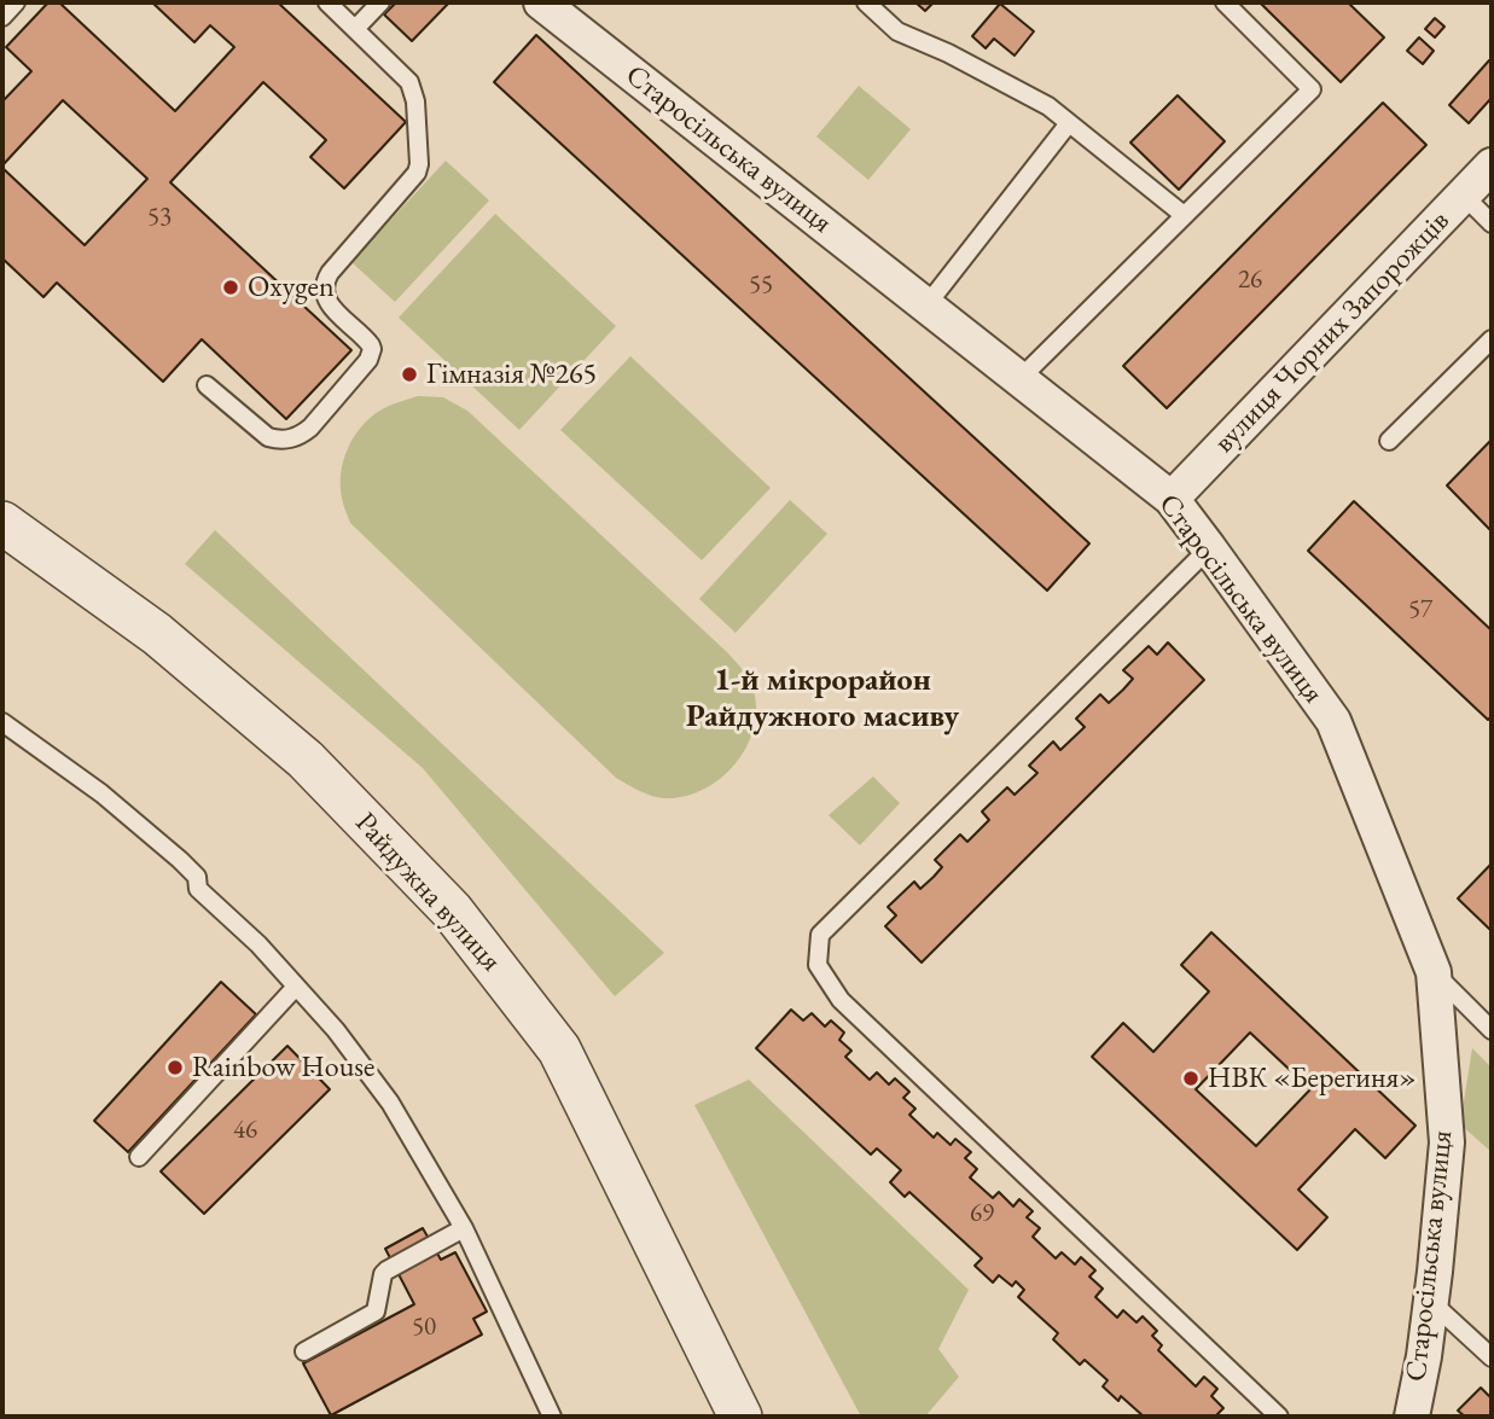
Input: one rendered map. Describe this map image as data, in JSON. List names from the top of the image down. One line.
{"streets":{"street":["Старосільська вулиця","вулиця Чорних Запорожців","Райдужна вулиця"]},"crossings":[["Старосільська вулиця","вулиця Чорних Запорожців"]],"districts":["1-й мікрорайон Райдужного масиву"],"places":["Oxygen","Гімназія №265","Rainbow House","НВК «Берегиня»"],"house_numbers":["53","26","55","57","46","69","50"]}
